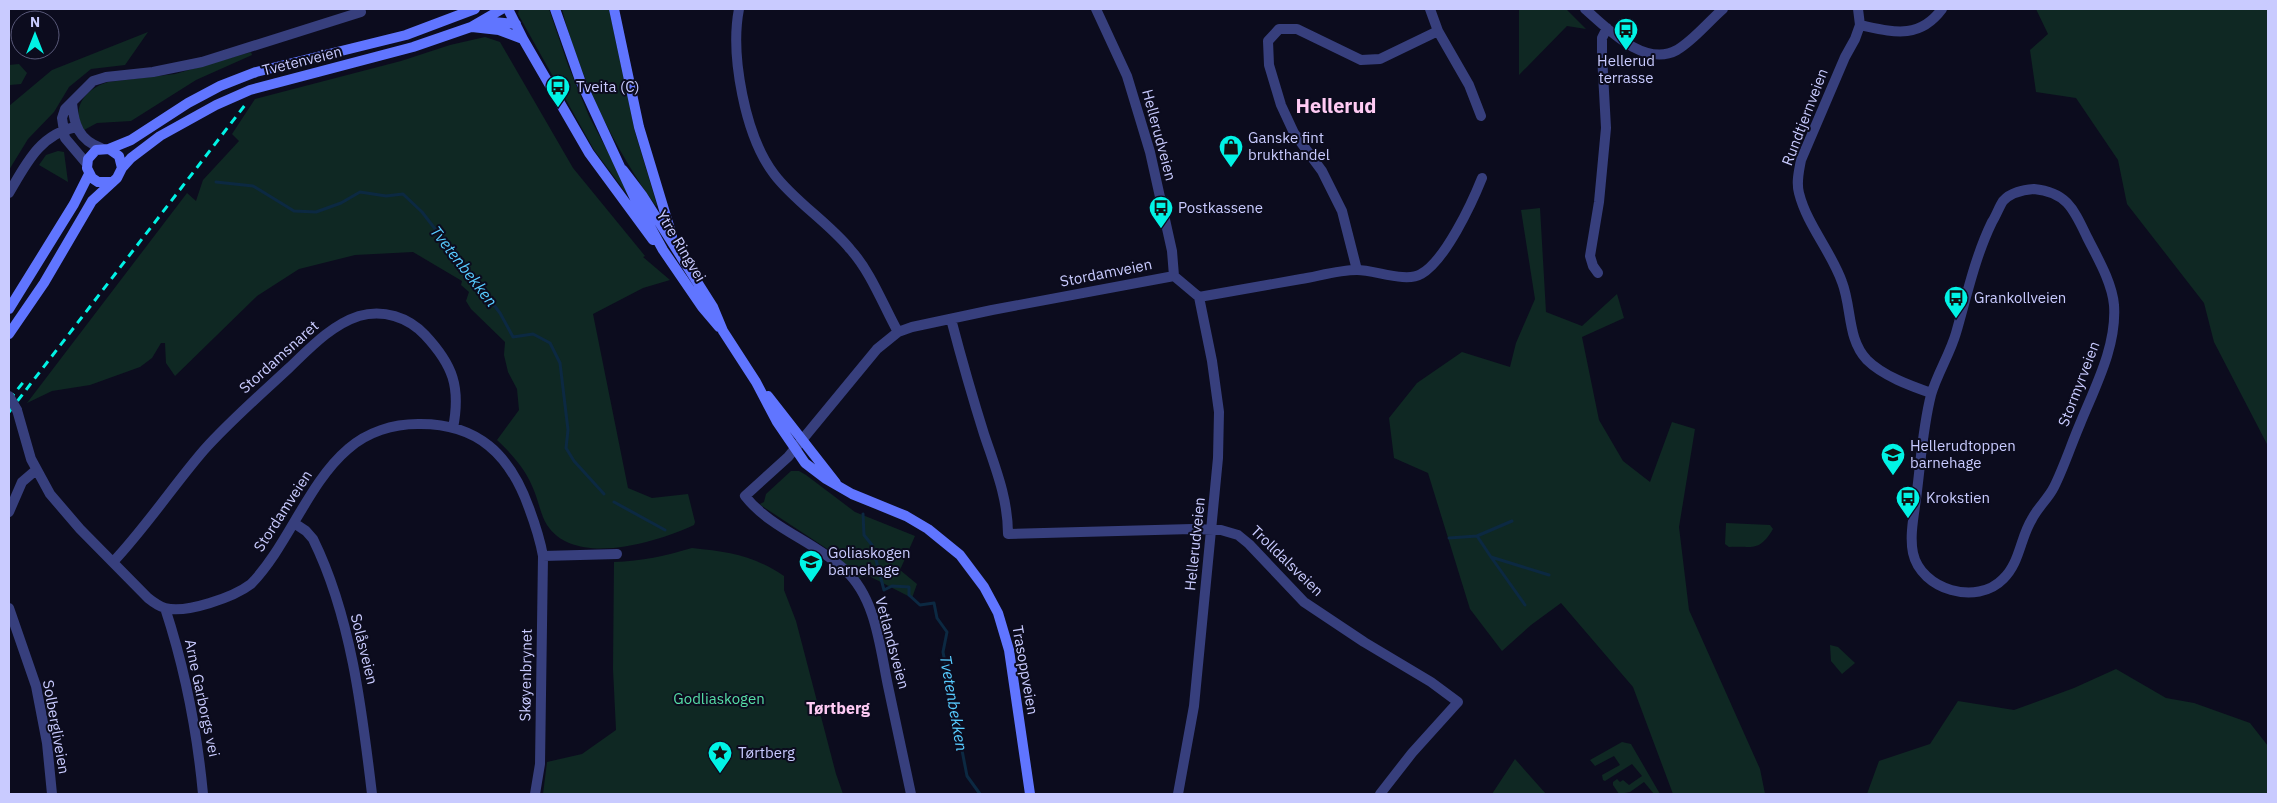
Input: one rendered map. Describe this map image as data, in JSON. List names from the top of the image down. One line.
{"streets":{"main road":["Tvetenveien","Ytre Ringvei","Trasoppveien"],"street":["Rundtjernveien","Hellerudveien","Stordamveien","Stordamsnaret","Stormyrveien","Trolldalsveien","Vetlandsveien","Solåsveien","Skøyenbrynet","Arne Garborgs vei","Solbergliveien"]},"crossings":[["Rundtjernveien","Stormyrveien"],["Hellerudveien","Stordamveien"],["Hellerudveien","Trolldalsveien"],["Ytre Ringvei","Stordamveien"],["Ytre Ringvei","Trasoppveien"],["Stordamveien","Stordamsnaret"],["Stordamveien","Trolldalsveien"],["Stordamveien","Vetlandsveien"],["Stordamveien","Solåsveien"],["Stordamveien","Trasoppveien"],["Stordamveien","Skøyenbrynet"],["Stordamveien","Arne Garborgs vei"]],"districts":["Hellerud","Tørtberg"],"water":["Tvetenbekken"],"parks":["Godliaskogen"],"places":{"bus stop":["Hellerud terrasse","Tveita (C)","Postkassene","Grankollveien","Krokstien"],"shop":["Ganske fint brukthandel"],"school or university":["Hellerudtoppen barnehage","Goliaskogen barnehage"],"place":["Tørtberg"]},"north":"top"}
